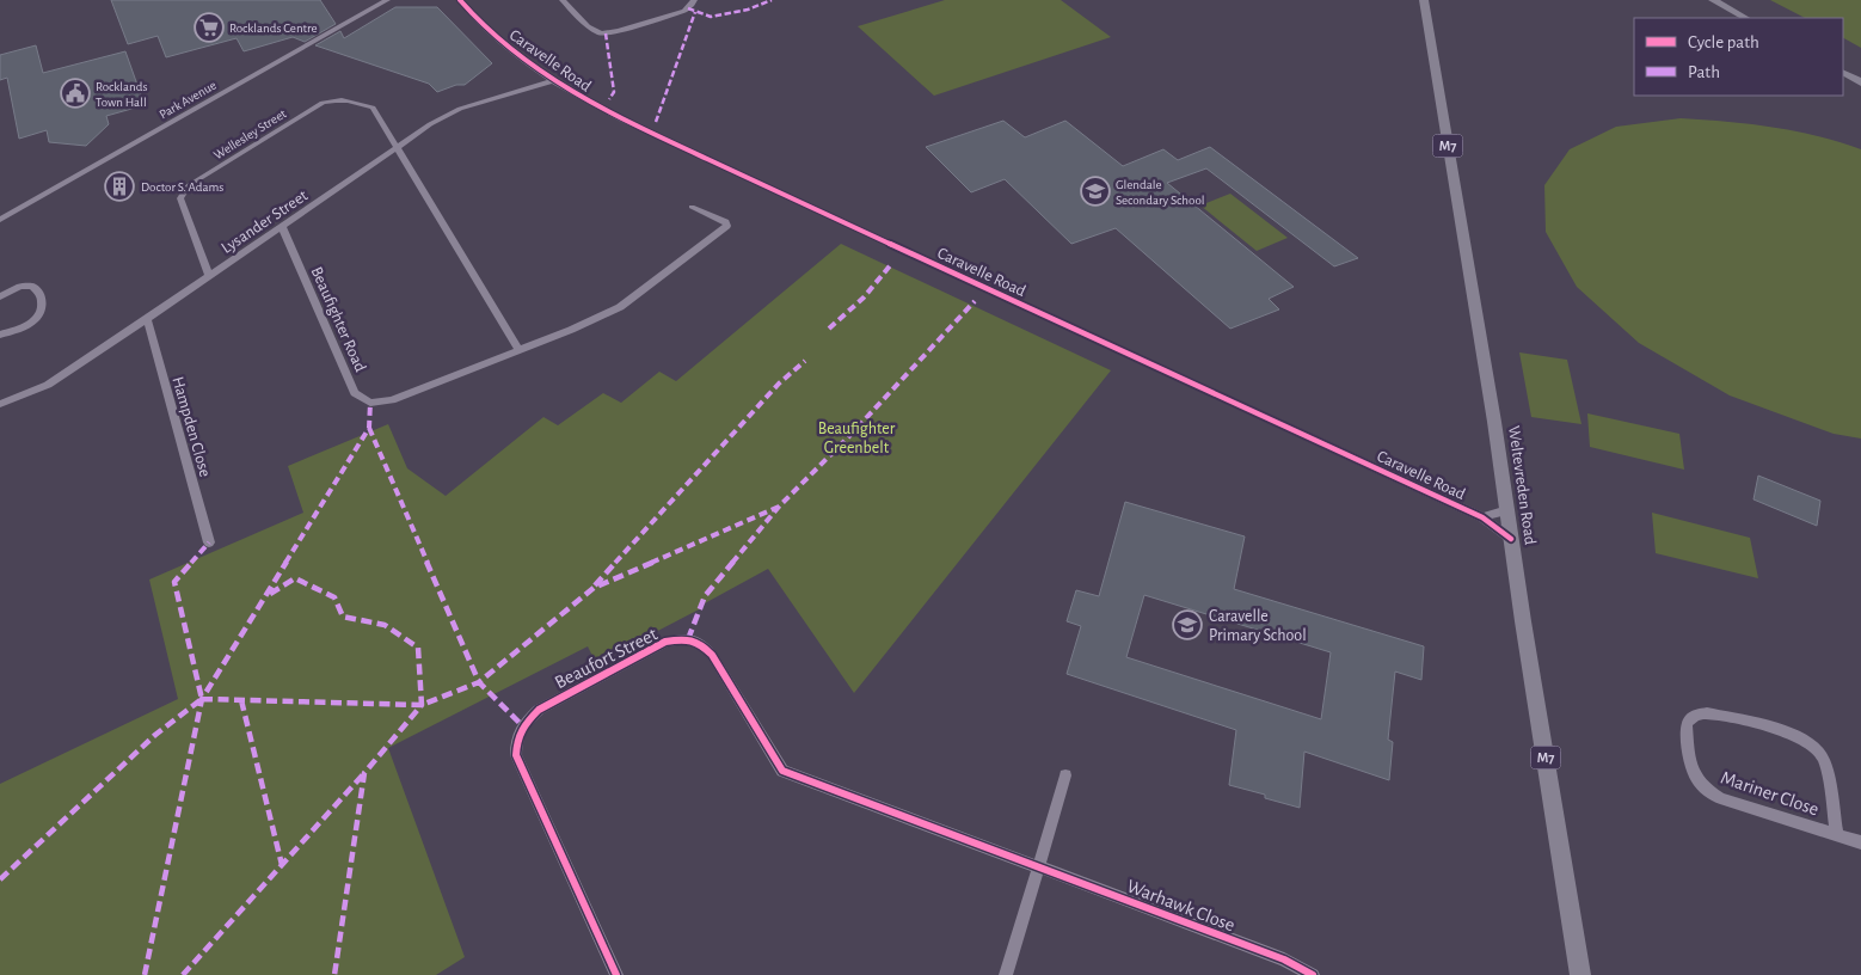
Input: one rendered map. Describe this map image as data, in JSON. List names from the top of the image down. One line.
{"streets":{"main road":["M7","Weltevreden Road"],"street":["Caravelle Road","Park Avenue","Wellesley Street","Lysander Street","Beaufighter Road","Hampden Close","Beaufort Street","Mariner Close","Warhawk Close"]},"crossings":[["Caravelle Road","Lysander Street"],["Caravelle Road","Weltevreden Road"],["Wellesley Street","Lysander Street"],["Lysander Street","Beaufighter Road"],["Lysander Street","Hampden Close"],["Beaufort Street","Warhawk Close"]],"parks":["Beaufighter Greenbelt"],"places":{"supermarket":["Rocklands Centre"],"public building":["Rocklands Town Hall"],"building":["Doctor S. Adams"],"school or university":["Glendale Secondary School","Caravelle Primary School"]},"legend":["Cycle path","Path"]}
